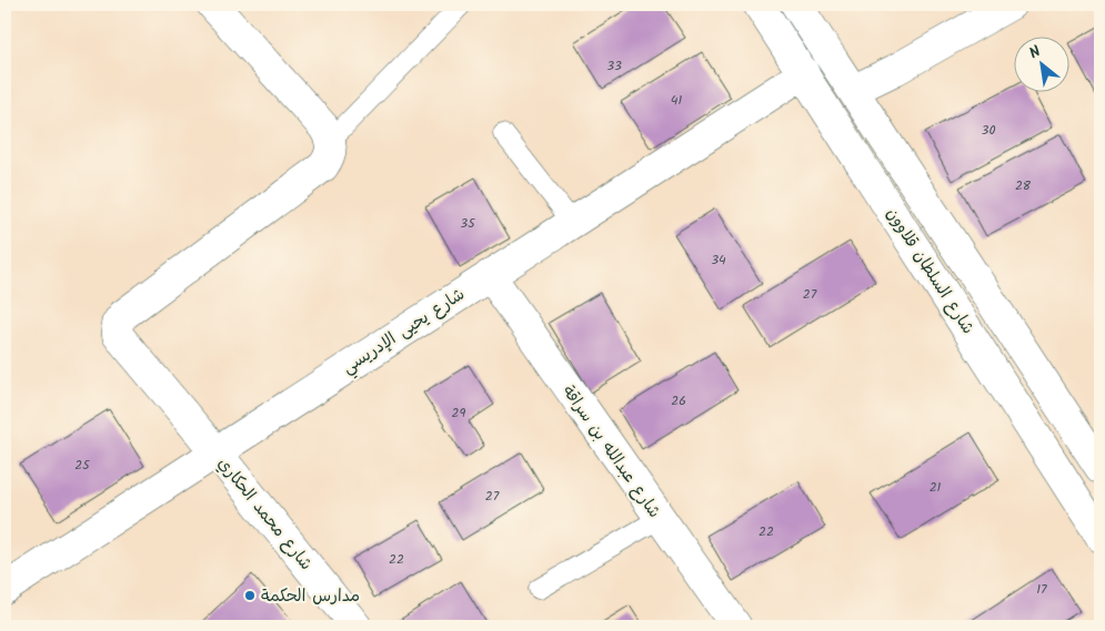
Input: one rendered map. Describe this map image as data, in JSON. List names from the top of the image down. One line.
{"streets":{"street":["شارع السلطان قلاوون","شارع يحيى الإدريسي","شارع عبدالله بن سراقة","شارع محمد الحكاري"]},"crossings":[["شارع السلطان قلاوون","شارع يحيى الإدريسي"],["شارع يحيى الإدريسي","شارع عبدالله بن سراقة"],["شارع يحيى الإدريسي","شارع محمد الحكاري"]],"places":["مدارس الحكمة"],"house_numbers":["33","41","30","28","35","34","27","26","29","25","21","27","22","22","17"],"north":"top left"}
